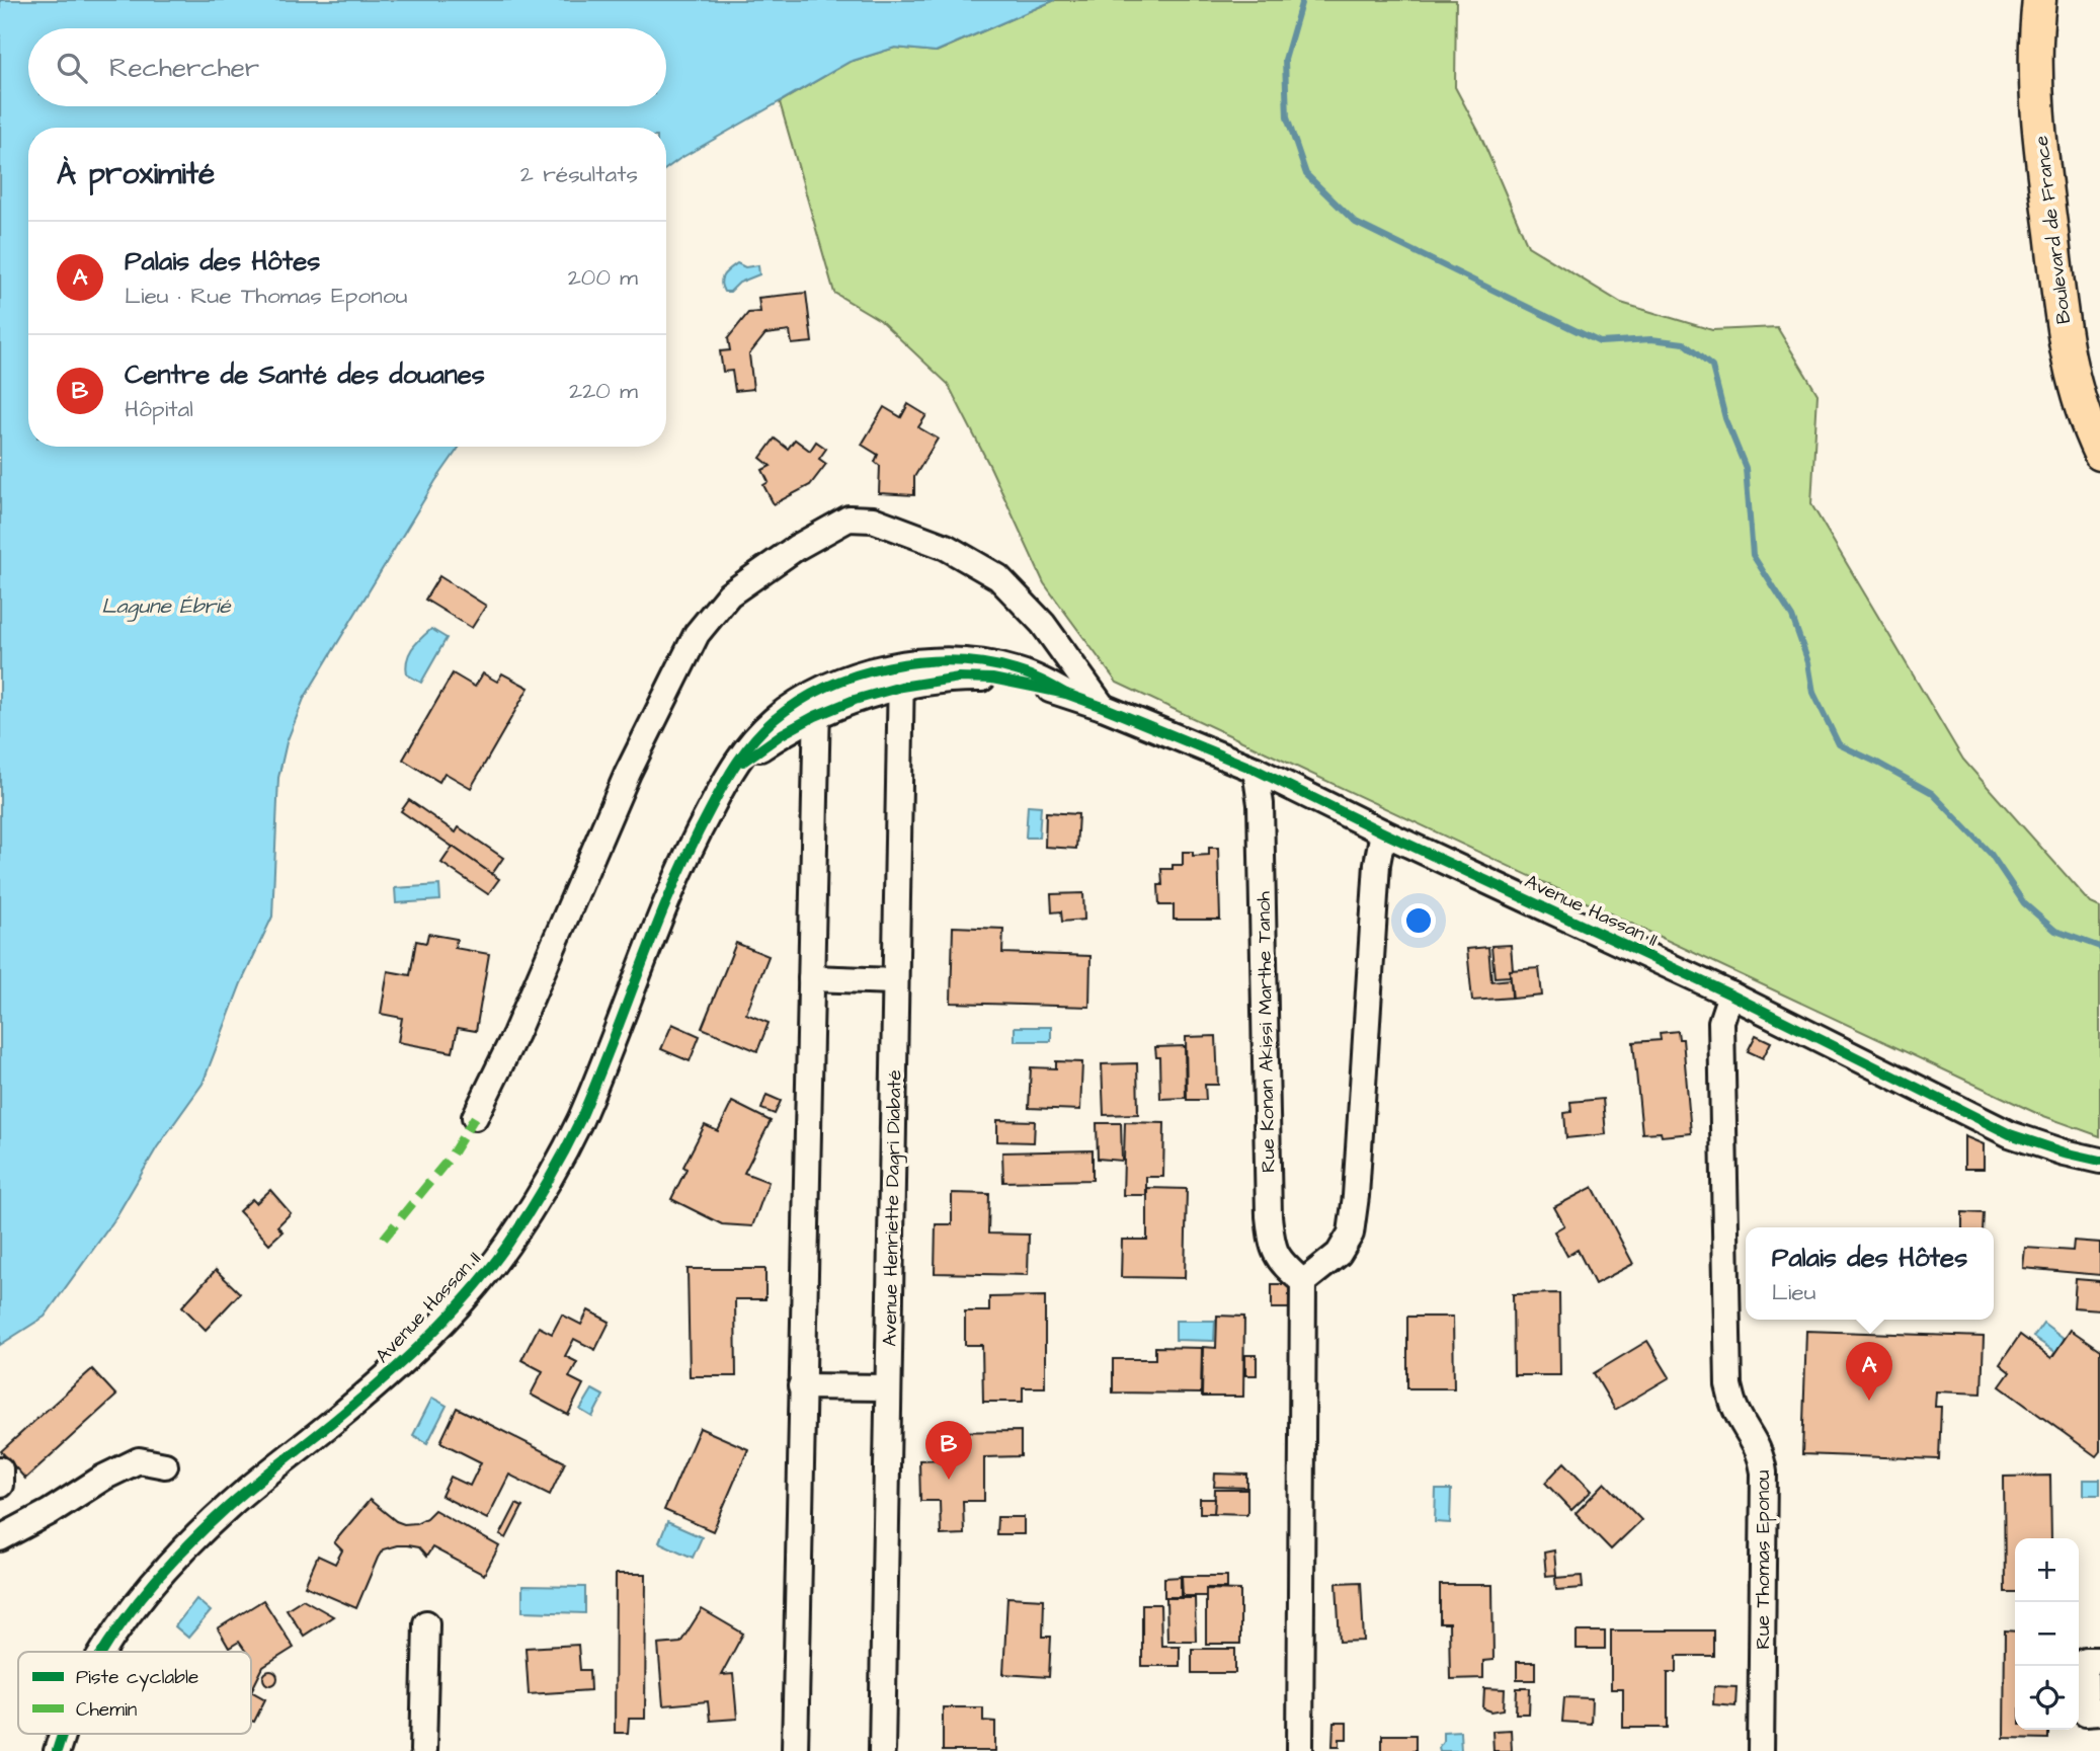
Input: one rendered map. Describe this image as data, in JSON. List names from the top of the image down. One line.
{"streets":{"main road":["Boulevard de France"],"street":["Avenue Hassan II","Rue Konan Akissi Marthe Tanoh","Avenue Henriette Dagri Diabaté","Rue Thomas Eponou"]},"crossings":[["Avenue Hassan II","Rue Konan Akissi Marthe Tanoh"],["Avenue Hassan II","Avenue Henriette Dagri Diabaté"],["Avenue Hassan II","Rue Thomas Eponou"]],"water":["Lagune Ébrié"],"legend":["Piste cyclable","Chemin"],"page":{"search":"Rechercher","heading":["À proximité","2 résultats"],"list":[{"mark":"A","name":"Palais des Hôtes","note":"Lieu · Rue Thomas Eponou","value":"200 m"},{"mark":"B","name":"Centre de Santé des douanes","note":"Hôpital","value":"220 m"}],"popup":["Palais des Hôtes","Lieu"],"pins":["A","B"],"map_buttons":["+","−"]}}
